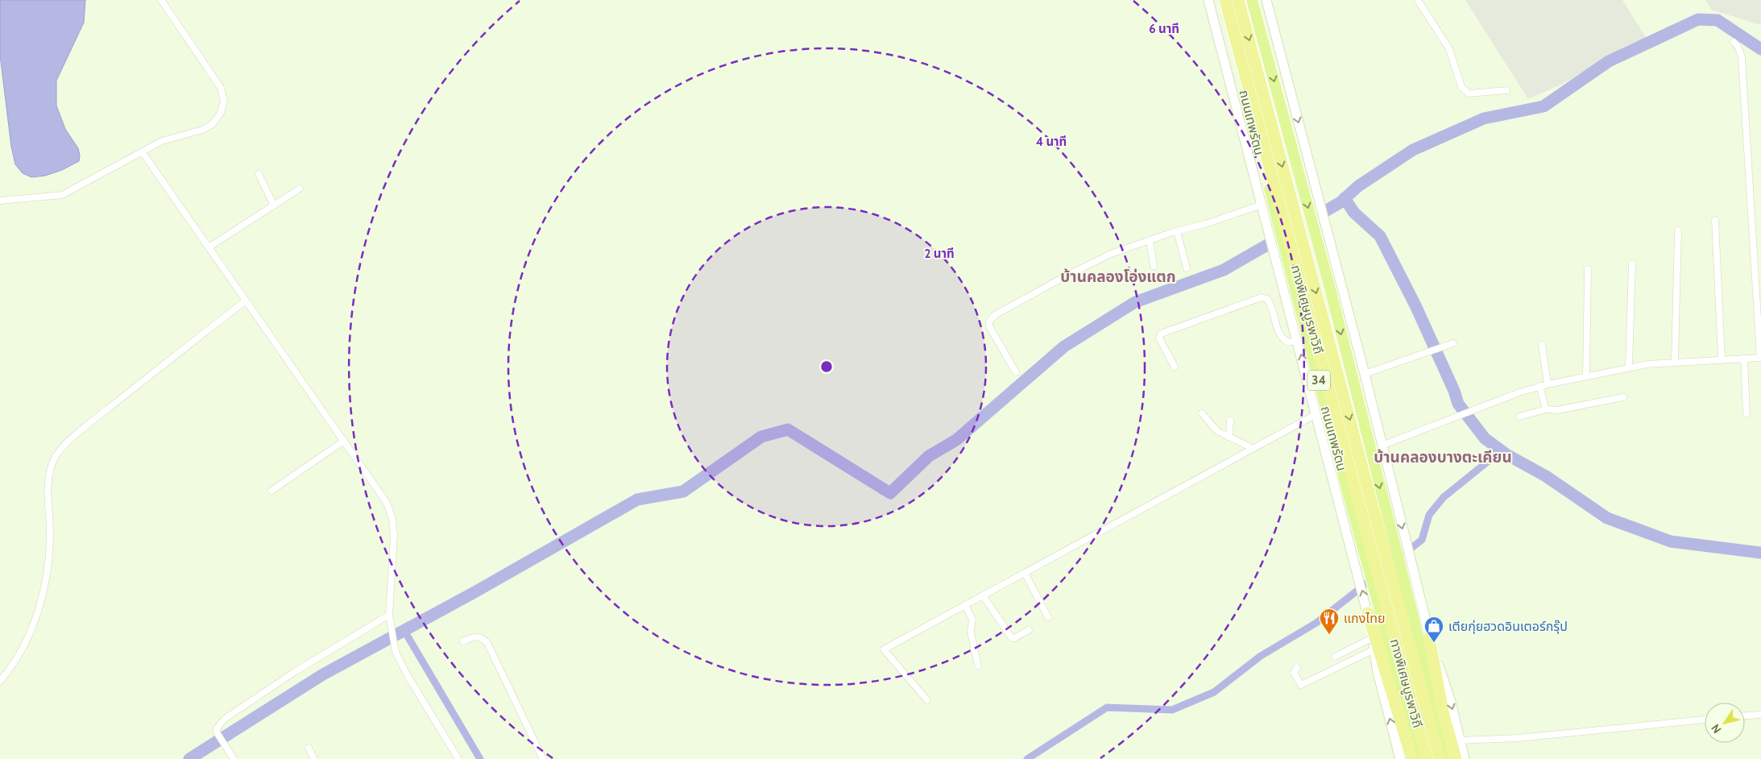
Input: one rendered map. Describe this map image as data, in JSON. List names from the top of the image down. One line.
{"streets":{"highway":["ถนนเทพรัตน","ทางพิเศษบูรพาวิถี","34"]},"districts":["บ้านคลองโอ่งแตก","บ้านคลองบางตะเคียน"],"places":{"restaurant":["แกงไทย"],"shop":["เตียกุ่ยฮวดอินเตอร์กรุ๊ป"]},"north":"bottom left","rings":["6 นาที","4 นาที","2 นาที"]}
